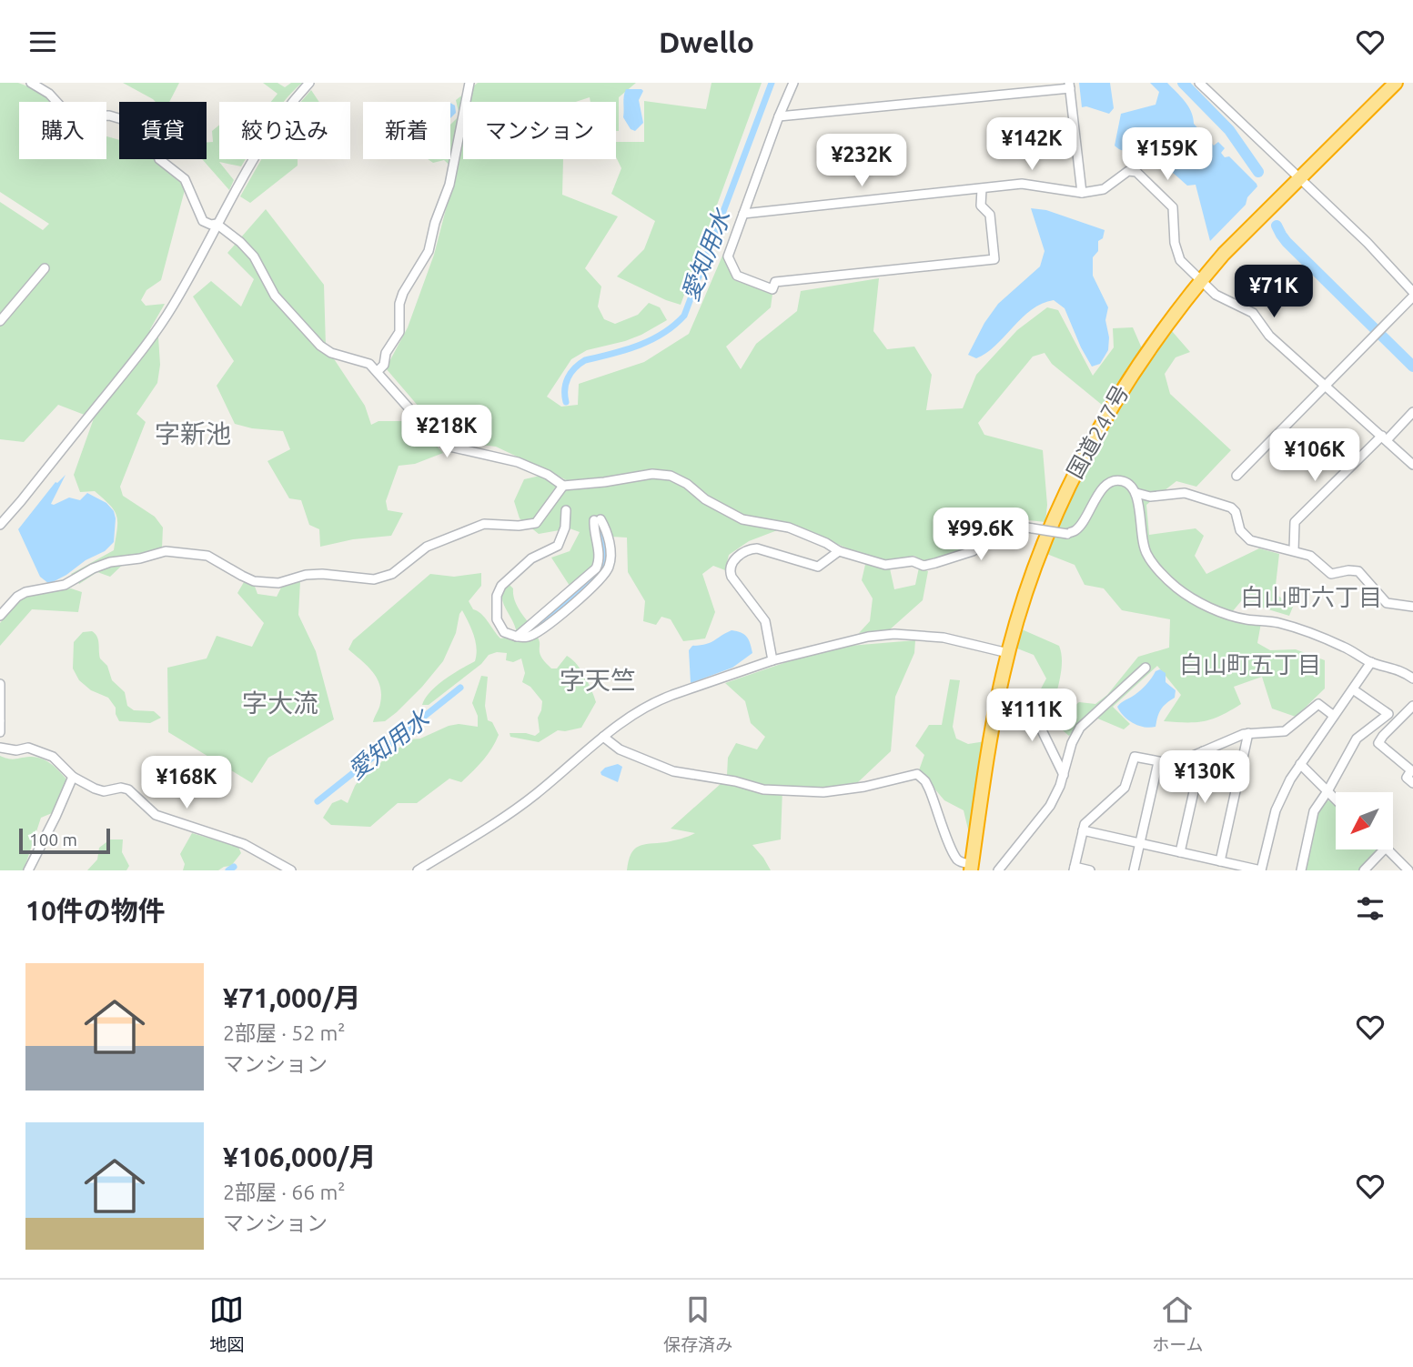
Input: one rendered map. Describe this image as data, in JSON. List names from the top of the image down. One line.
{"streets":{"highway":["国道247号"]},"districts":["字新池","白山町六丁目","白山町五丁目","字天竺","字大流"],"water":["愛知用水"],"scale_bar":"100 m","north":"bottom left","page":{"header":"Dwello","chip":["購入","賃貸","絞り込み","新着","マンション"],"price":["¥142K","¥159K","¥232K","¥71K","¥218K","¥106K","¥99.6K","¥111K","¥130K","¥168K"],"scale":"100 m","heading":"10件の物件","list":[{"name":"¥71,000/月","note":"2部屋 · 52 m² · マンション"},{"name":"¥106,000/月","note":"2部屋 · 66 m² · マンション"}],"tabs":["地図","保存済み","ホーム"]}}
